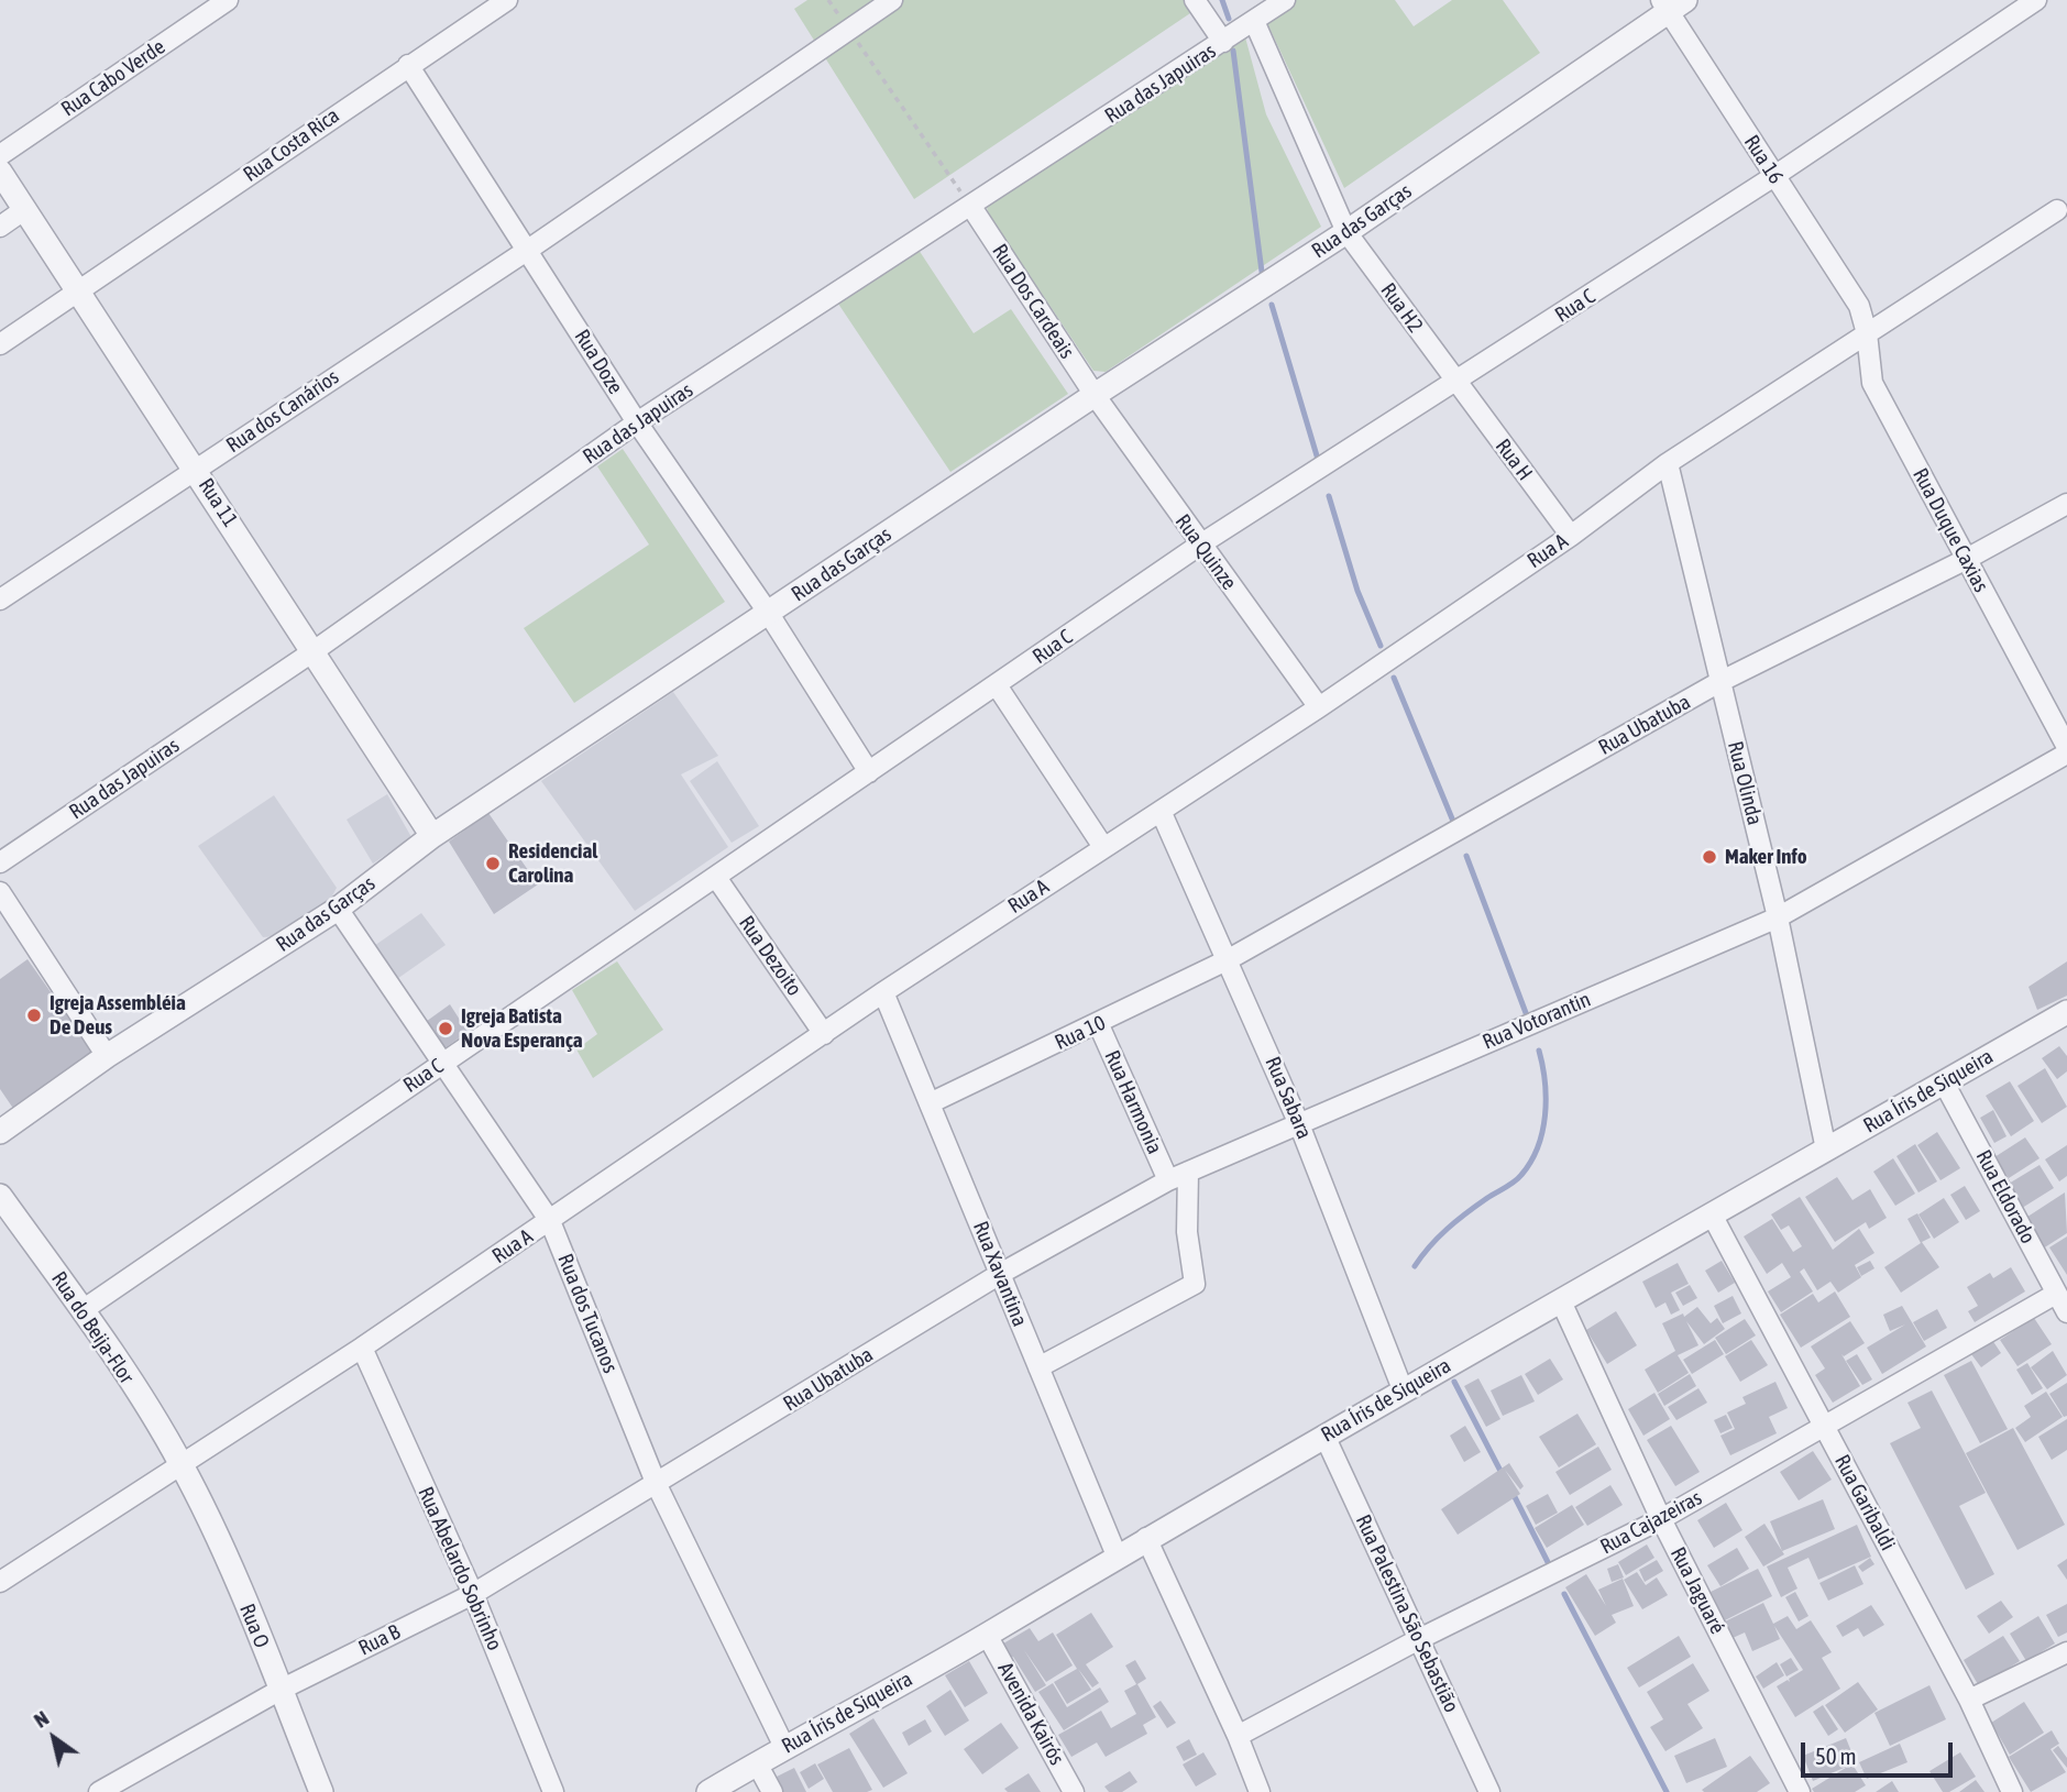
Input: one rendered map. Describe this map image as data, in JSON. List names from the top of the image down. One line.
{"streets":{"street":["Rua Cabo Verde","Rua das Japuiras","Rua Costa Rica","Rua 16","Rua das Garças","Rua Dos Cardeais","Rua C","Rua H2","Rua Doze","Rua dos Canários","Rua H","Rua 11","Rua Duque Caxias","Rua A","Rua Quinze","Rua Ubatuba","Rua Olinda","Rua Dezoito","Rua Votorantin","Rua 10","Rua Íris de Siqueira","Rua Sabara","Rua Harmonia","Rua Eldorado","Rua Xavantina","Rua dos Tucanos","Rua do Beija-Flor","Rua Garibaldi","Rua Cajazeiras","Rua Abelardo Sobrinho","Rua Jaguaré","Rua Palestina São Sebastião","Rua O","Rua B","Avenida Kairós"]},"crossings":[["Rua das Japuiras","Rua Dos Cardeais"],["Rua das Japuiras","Rua H2"],["Rua das Japuiras","Rua Doze"],["Rua das Japuiras","Rua 11"],["Rua Costa Rica","Rua Doze"],["Rua Costa Rica","Rua 11"],["Rua 16","Rua das Garças"],["Rua 16","Rua C"],["Rua 16","Rua Duque Caxias"],["Rua das Garças","Rua Dos Cardeais"],["Rua das Garças","Rua H2"],["Rua das Garças","Rua Doze"],["Rua das Garças","Rua 11"],["Rua das Garças","Rua Quinze"],["Rua das Garças","Rua dos Tucanos"],["Rua Dos Cardeais","Rua Quinze"],["Rua C","Rua H2"],["Rua C","Rua Doze"],["Rua C","Rua H"],["Rua C","Rua Quinze"],["Rua C","Rua Dezoito"],["Rua C","Rua dos Tucanos"],["Rua C","Rua do Beija-Flor"],["Rua H2","Rua H"],["Rua Doze","Rua dos Canários"],["Rua dos Canários","Rua 11"],["Rua H","Rua A"],["Rua Duque Caxias","Rua A"],["Rua Duque Caxias","Rua Ubatuba"],["Rua A","Rua Quinze"],["Rua A","Rua Olinda"],["Rua A","Rua Dezoito"],["Rua A","Rua Sabara"],["Rua A","Rua Xavantina"],["Rua A","Rua dos Tucanos"],["Rua A","Rua do Beija-Flor"],["Rua A","Rua Abelardo Sobrinho"],["Rua A","Rua O"],["Rua Ubatuba","Rua Olinda"],["Rua Ubatuba","Rua Votorantin"],["Rua Ubatuba","Rua 10"],["Rua Ubatuba","Rua Sabara"],["Rua Ubatuba","Rua Xavantina"],["Rua Ubatuba","Rua dos Tucanos"],["Rua Ubatuba","Rua B"],["Rua Olinda","Rua Votorantin"],["Rua Olinda","Rua Íris de Siqueira"],["Rua Votorantin","Rua Sabara"],["Rua Votorantin","Rua Harmonia"],["Rua Votorantin","Rua Xavantina"],["Rua 10","Rua Sabara"],["Rua 10","Rua Harmonia"],["Rua 10","Rua Xavantina"],["Rua Íris de Siqueira","Rua Sabara"],["Rua Íris de Siqueira","Rua Eldorado"],["Rua Íris de Siqueira","Rua Xavantina"],["Rua Íris de Siqueira","Rua dos Tucanos"],["Rua Íris de Siqueira","Rua Garibaldi"],["Rua Íris de Siqueira","Rua Jaguaré"],["Rua Íris de Siqueira","Rua Palestina São Sebastião"],["Rua Íris de Siqueira","Avenida Kairós"],["Rua Eldorado","Rua Cajazeiras"],["Rua dos Tucanos","Rua B"],["Rua do Beija-Flor","Rua O"],["Rua Garibaldi","Rua Cajazeiras"],["Rua Cajazeiras","Rua Jaguaré"],["Rua Cajazeiras","Rua Palestina São Sebastião"],["Rua Abelardo Sobrinho","Rua B"],["Rua O","Rua B"]],"places":["Maker Info","Residencial Carolina","Igreja Assembléia De Deus","Igreja Batista Nova Esperança"],"scale_bar":"50 m","north":"top left"}
